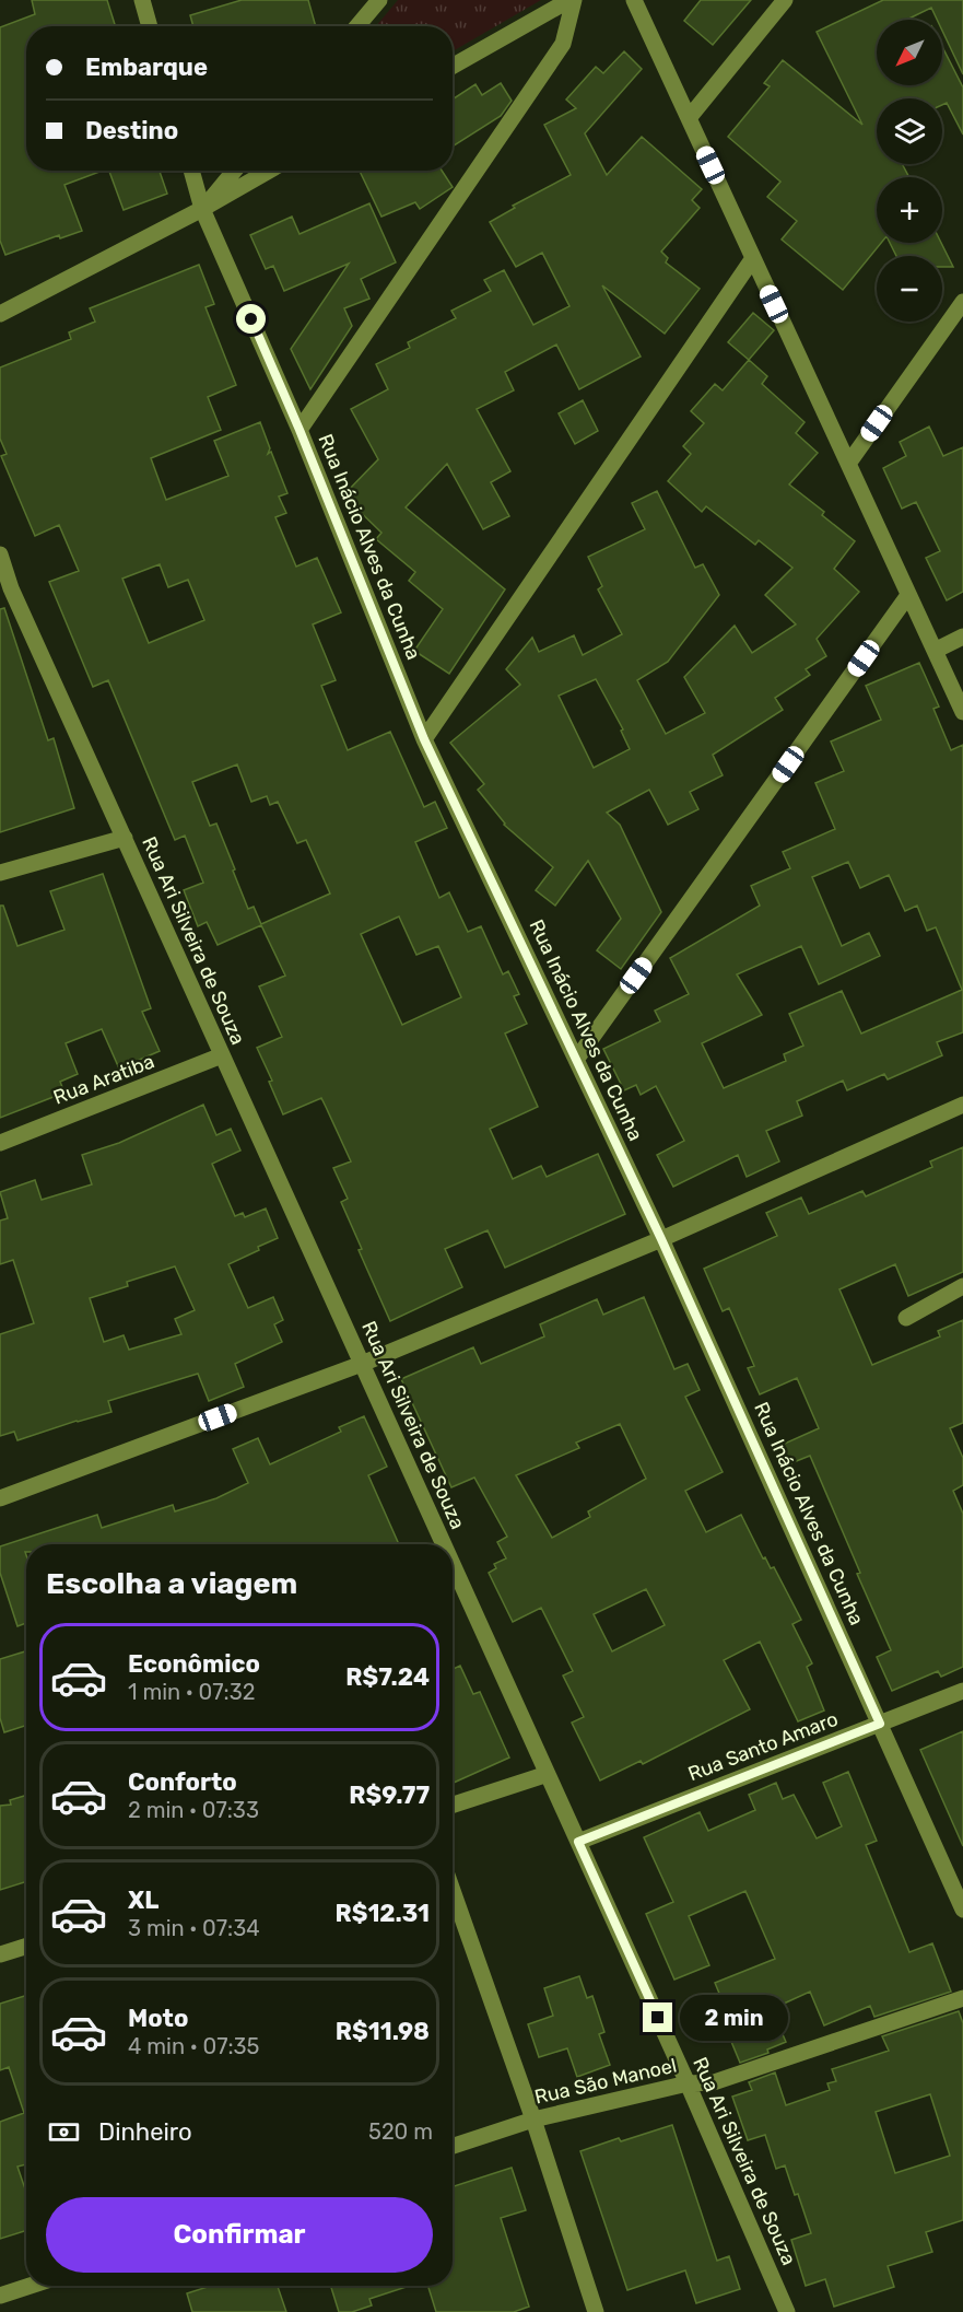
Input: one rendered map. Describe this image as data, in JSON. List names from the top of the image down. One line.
{"streets":{"street":["Rua Inácio Alves da Cunha","Rua Ari Silveira de Souza","Rua Aratiba","Rua Santo Amaro","Rua São Manoel"]},"crossings":[["Rua Inácio Alves da Cunha","Rua Santo Amaro"],["Rua Ari Silveira de Souza","Rua Aratiba"],["Rua Ari Silveira de Souza","Rua Santo Amaro"],["Rua Ari Silveira de Souza","Rua São Manoel"]],"north":"bottom left","page":{"map_buttons":["+","−"],"banner":["Embarque","Destino"],"heading":"Escolha a viagem","list":[{"name":"Econômico","note":"1 min · 07:32","value":"R$7.24"},{"name":"Conforto","note":"2 min · 07:33","value":"R$9.77"},{"name":"XL","note":"3 min · 07:34","value":"R$12.31"},{"name":"Moto","note":"4 min · 07:35","value":"R$11.98"}],"bubble":"2 min","pay":["Dinheiro","520 m"],"buttons":"Confirmar"}}
